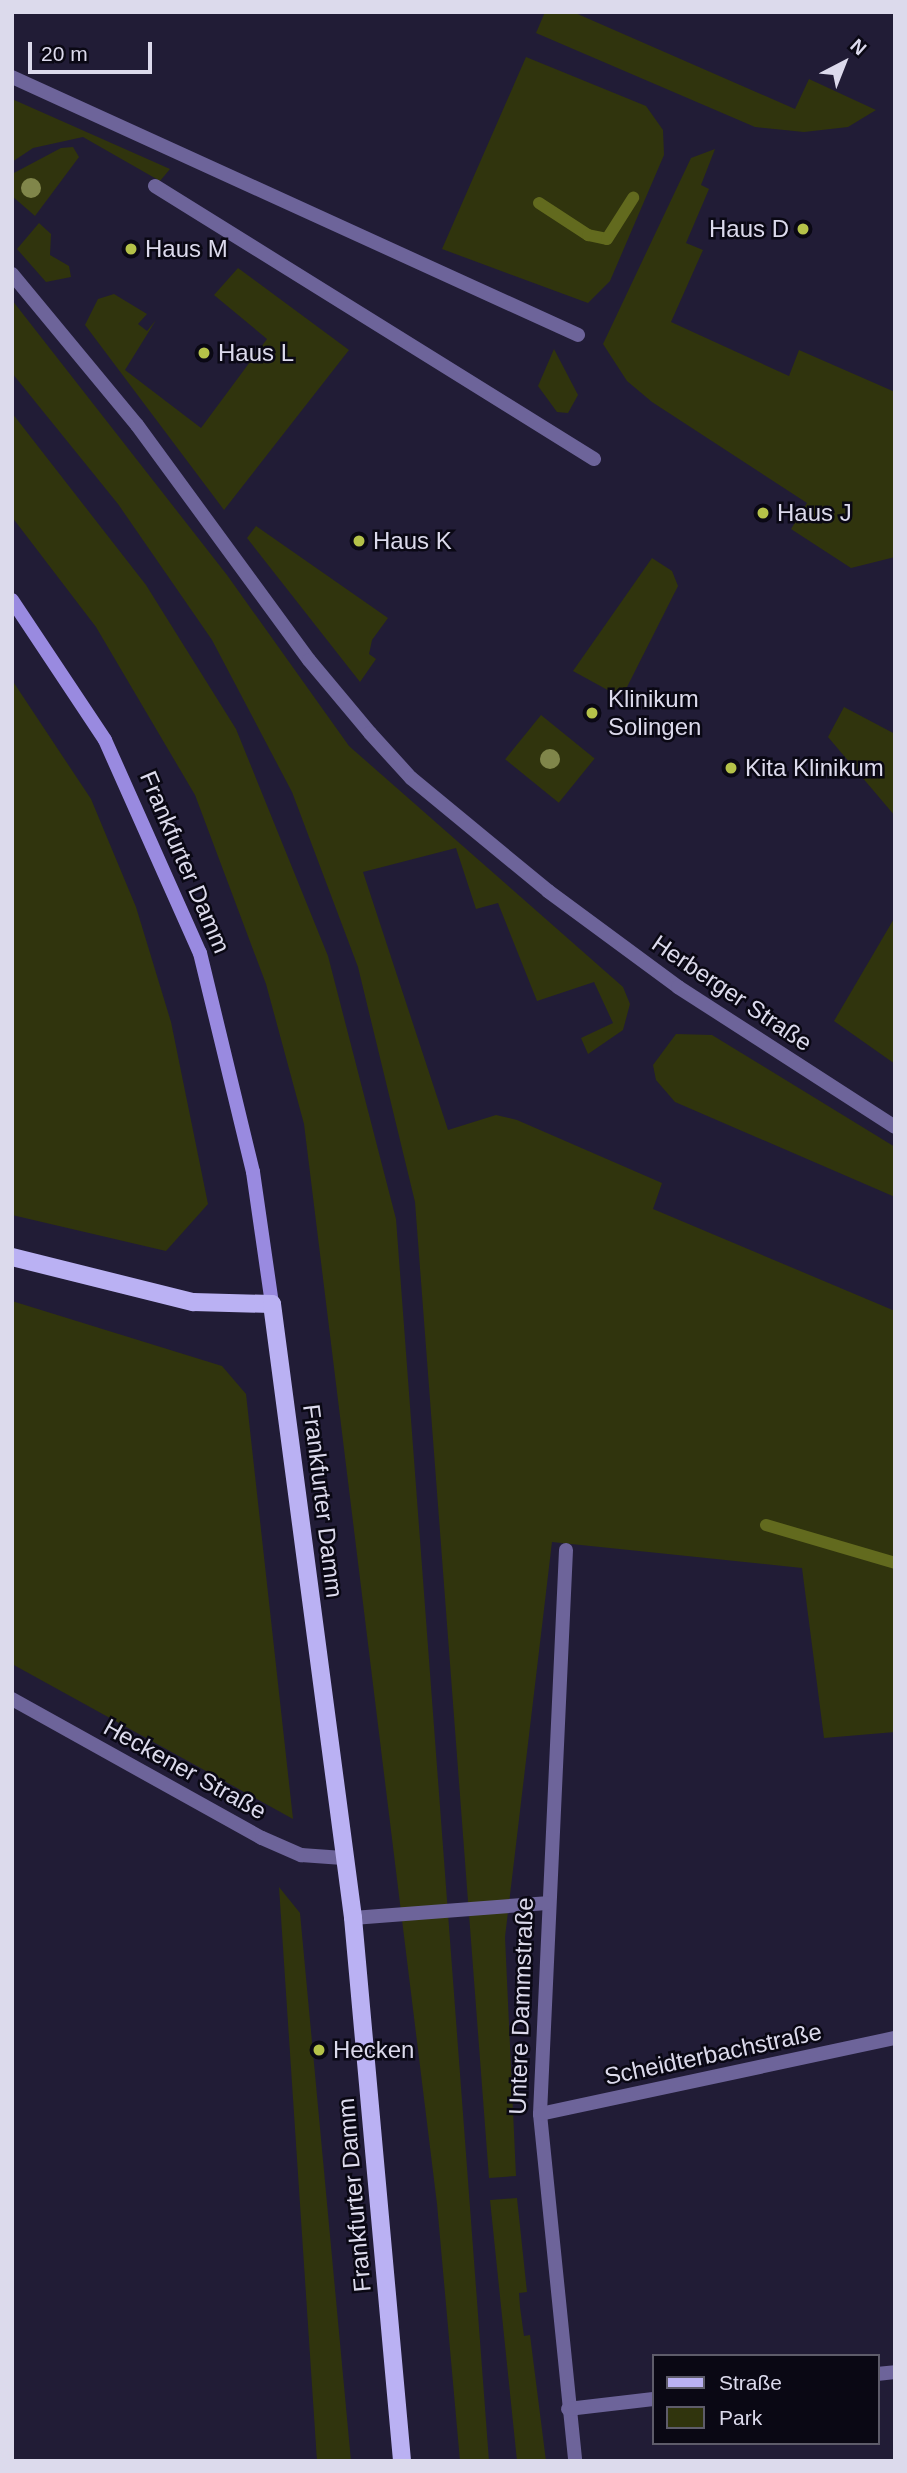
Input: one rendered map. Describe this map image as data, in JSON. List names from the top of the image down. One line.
{"streets":{"main road":["Frankfurter Damm"],"street":["Herberger Straße","Heckener Straße","Untere Dammstraße","Scheidterbachstraße"]},"crossings":[["Frankfurter Damm","Heckener Straße"],["Untere Dammstraße","Scheidterbachstraße"]],"places":["Haus D","Haus M","Haus L","Haus J","Haus K","Klinikum Solingen","Kita Klinikum","Hecken"],"legend":["Straße","Park"],"scale_bar":"20 m","north":"top right"}
